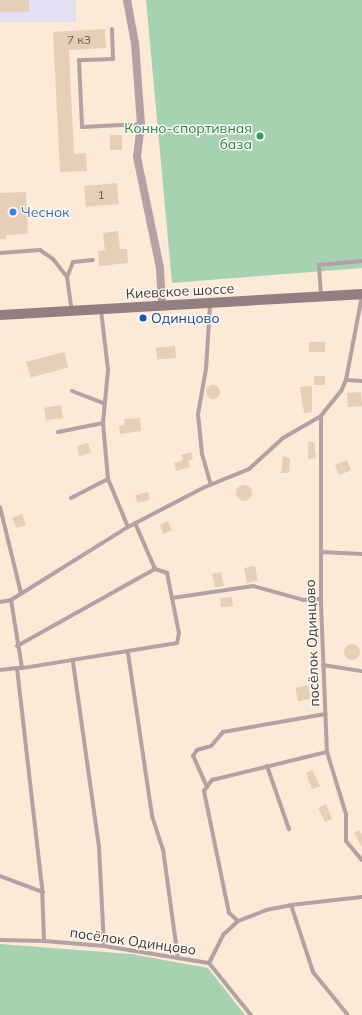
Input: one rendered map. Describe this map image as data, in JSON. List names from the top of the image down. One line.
{"streets":{"main road":["Киевское шоссе"],"lane":["посёлок Одинцово"]},"places":["Конно-спортивная база","Чеснок","Одинцово"],"house_numbers":["7 к3","1"]}
